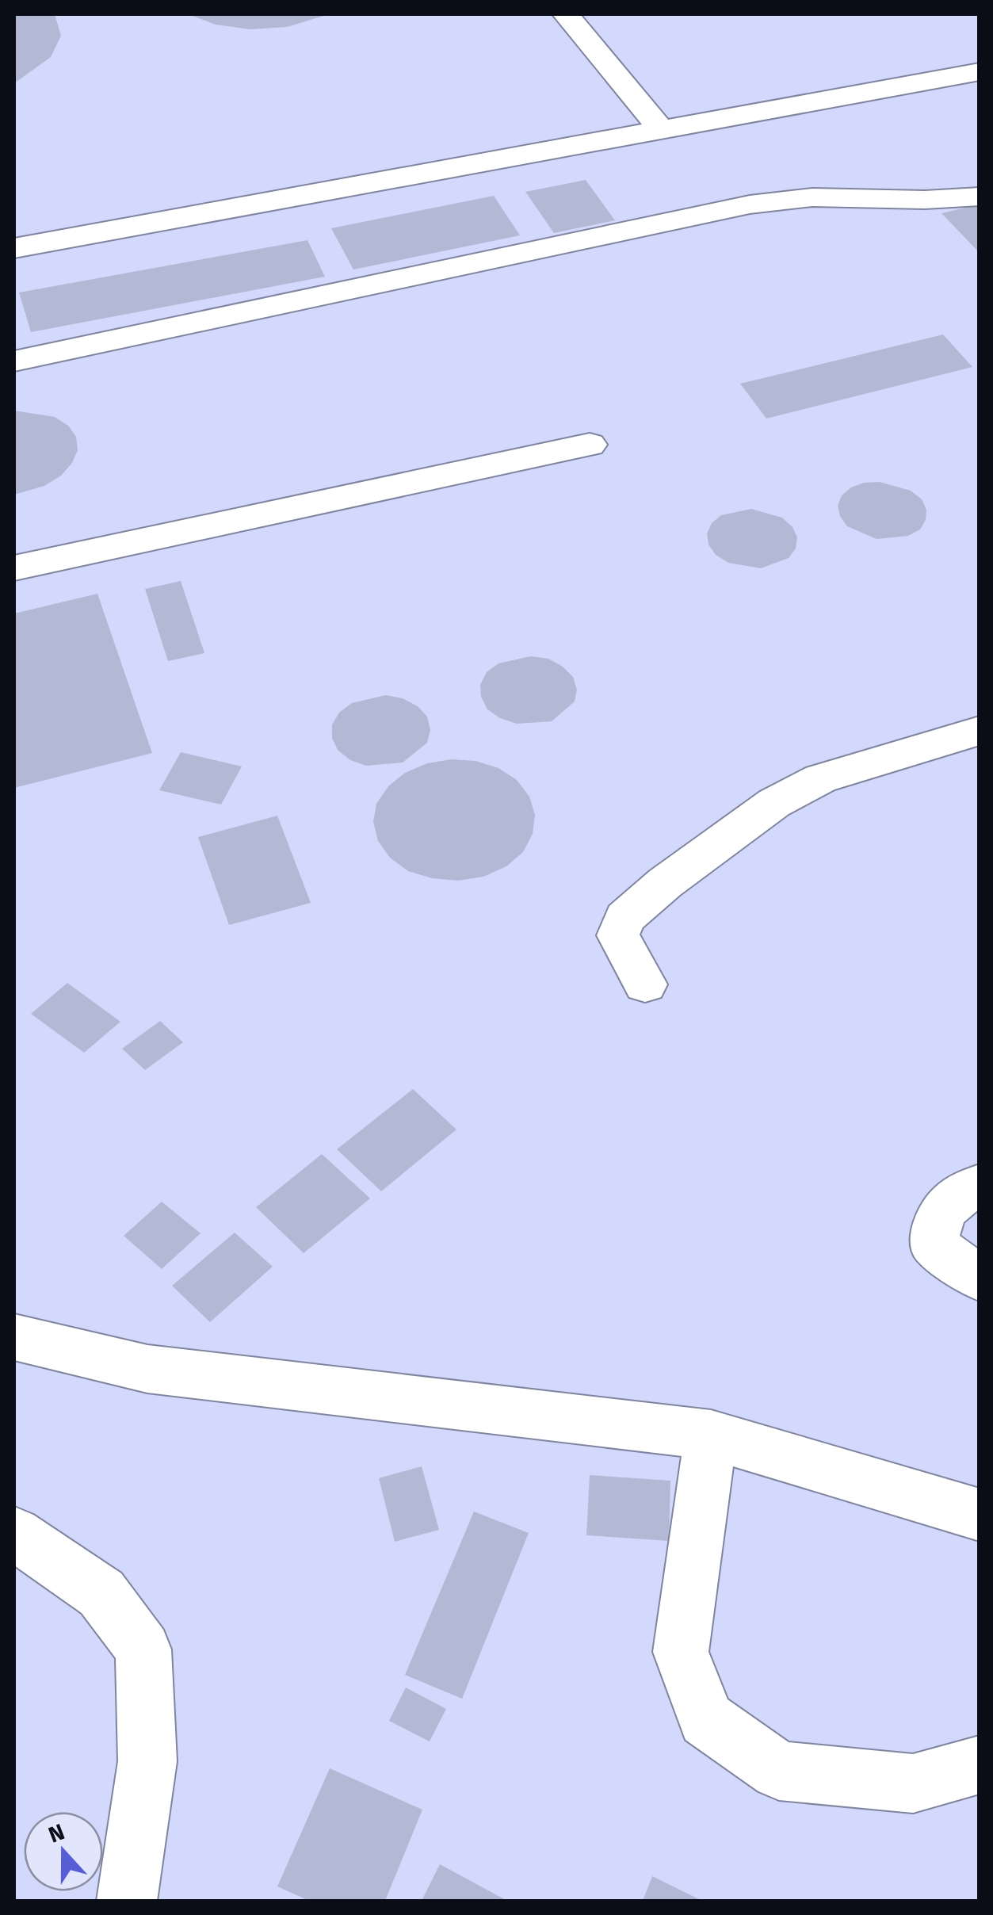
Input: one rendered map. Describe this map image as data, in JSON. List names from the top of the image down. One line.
{"north":"top"}
